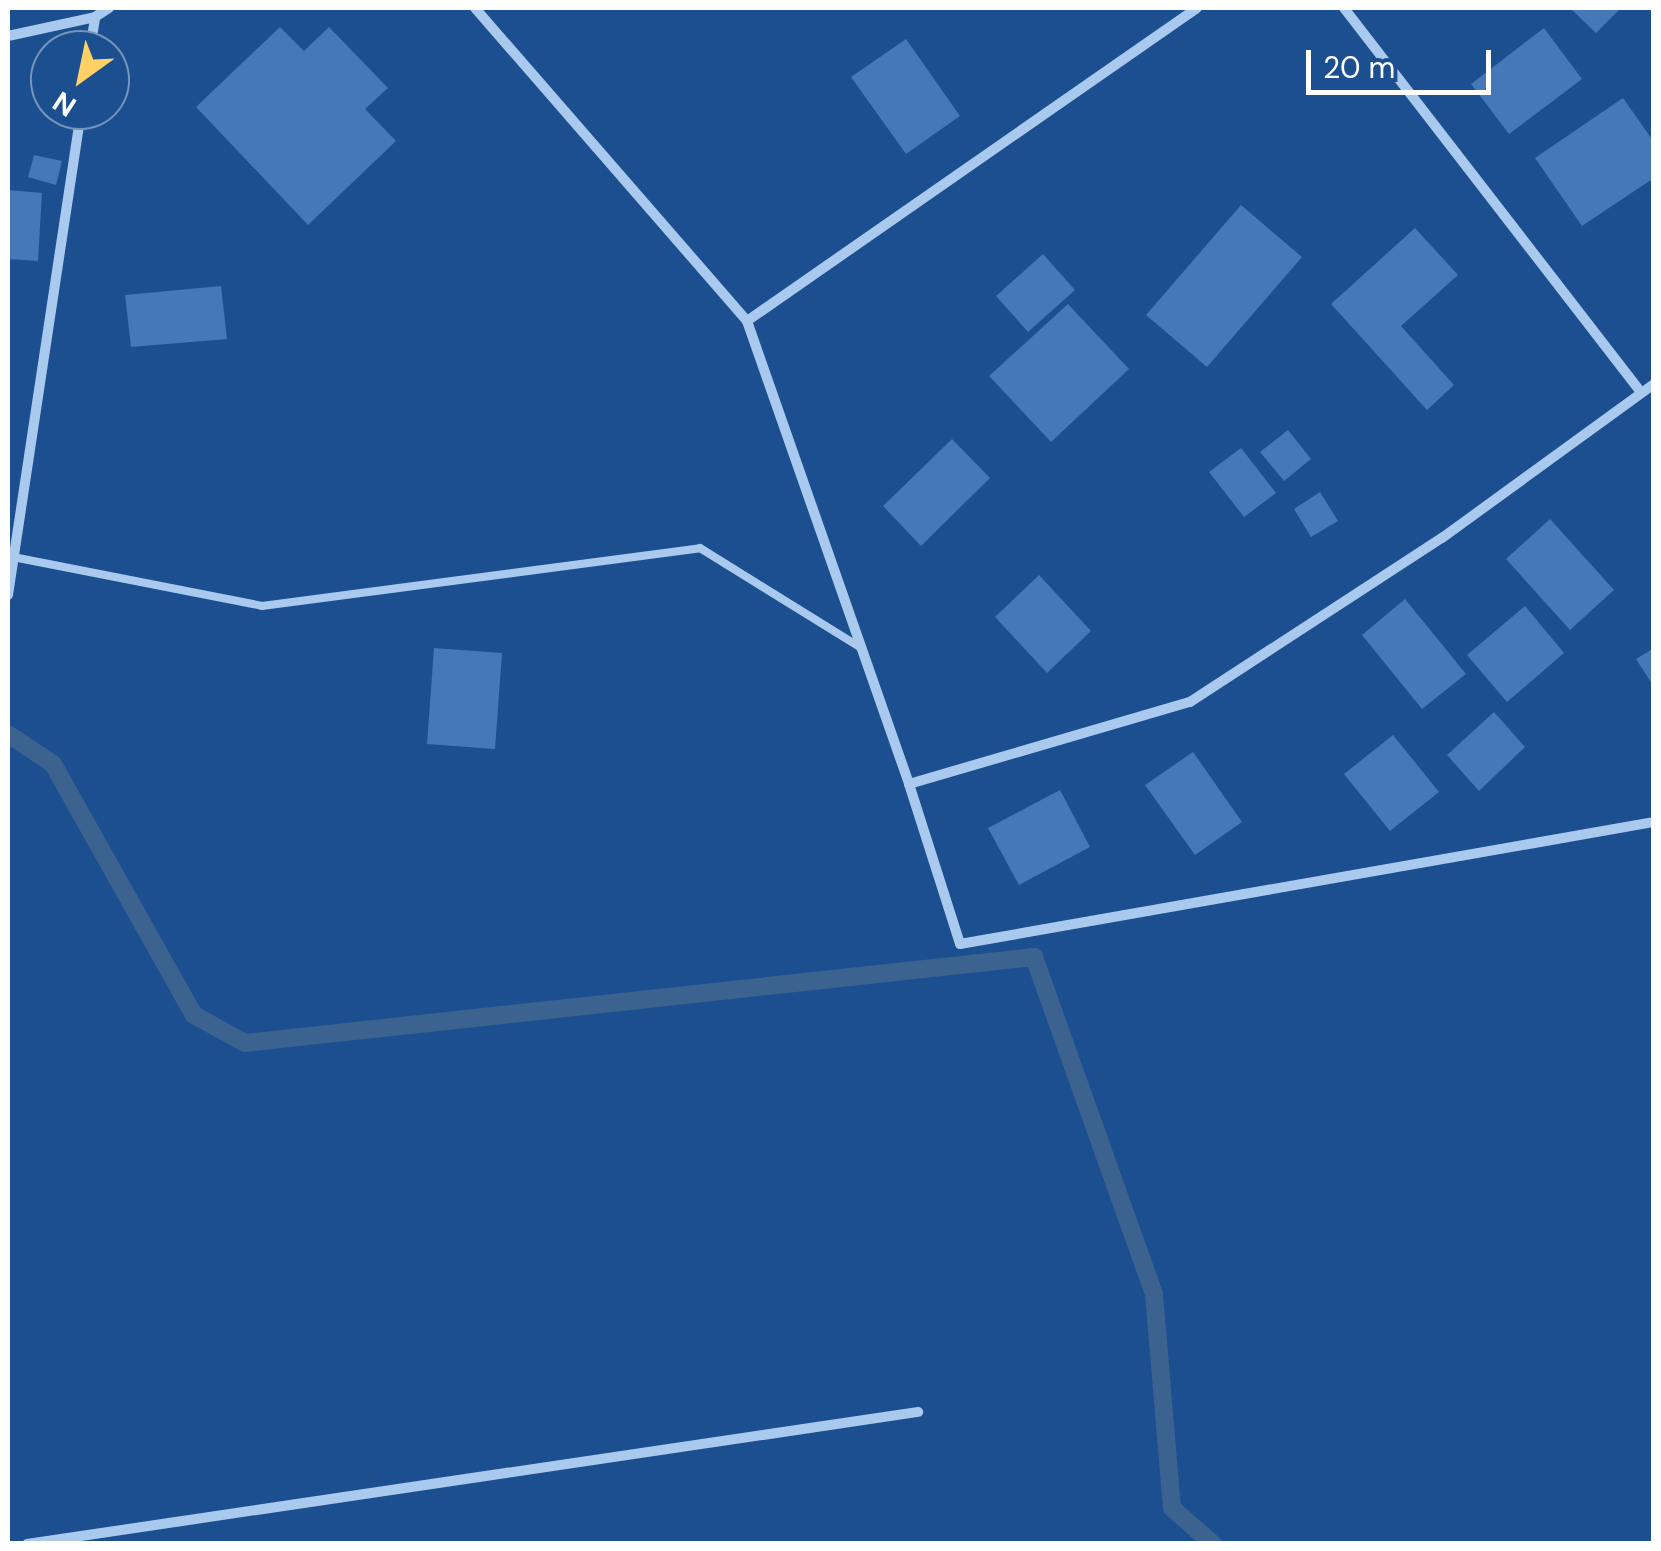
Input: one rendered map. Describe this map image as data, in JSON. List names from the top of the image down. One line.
{"scale_bar":"20 m","north":"bottom left"}
